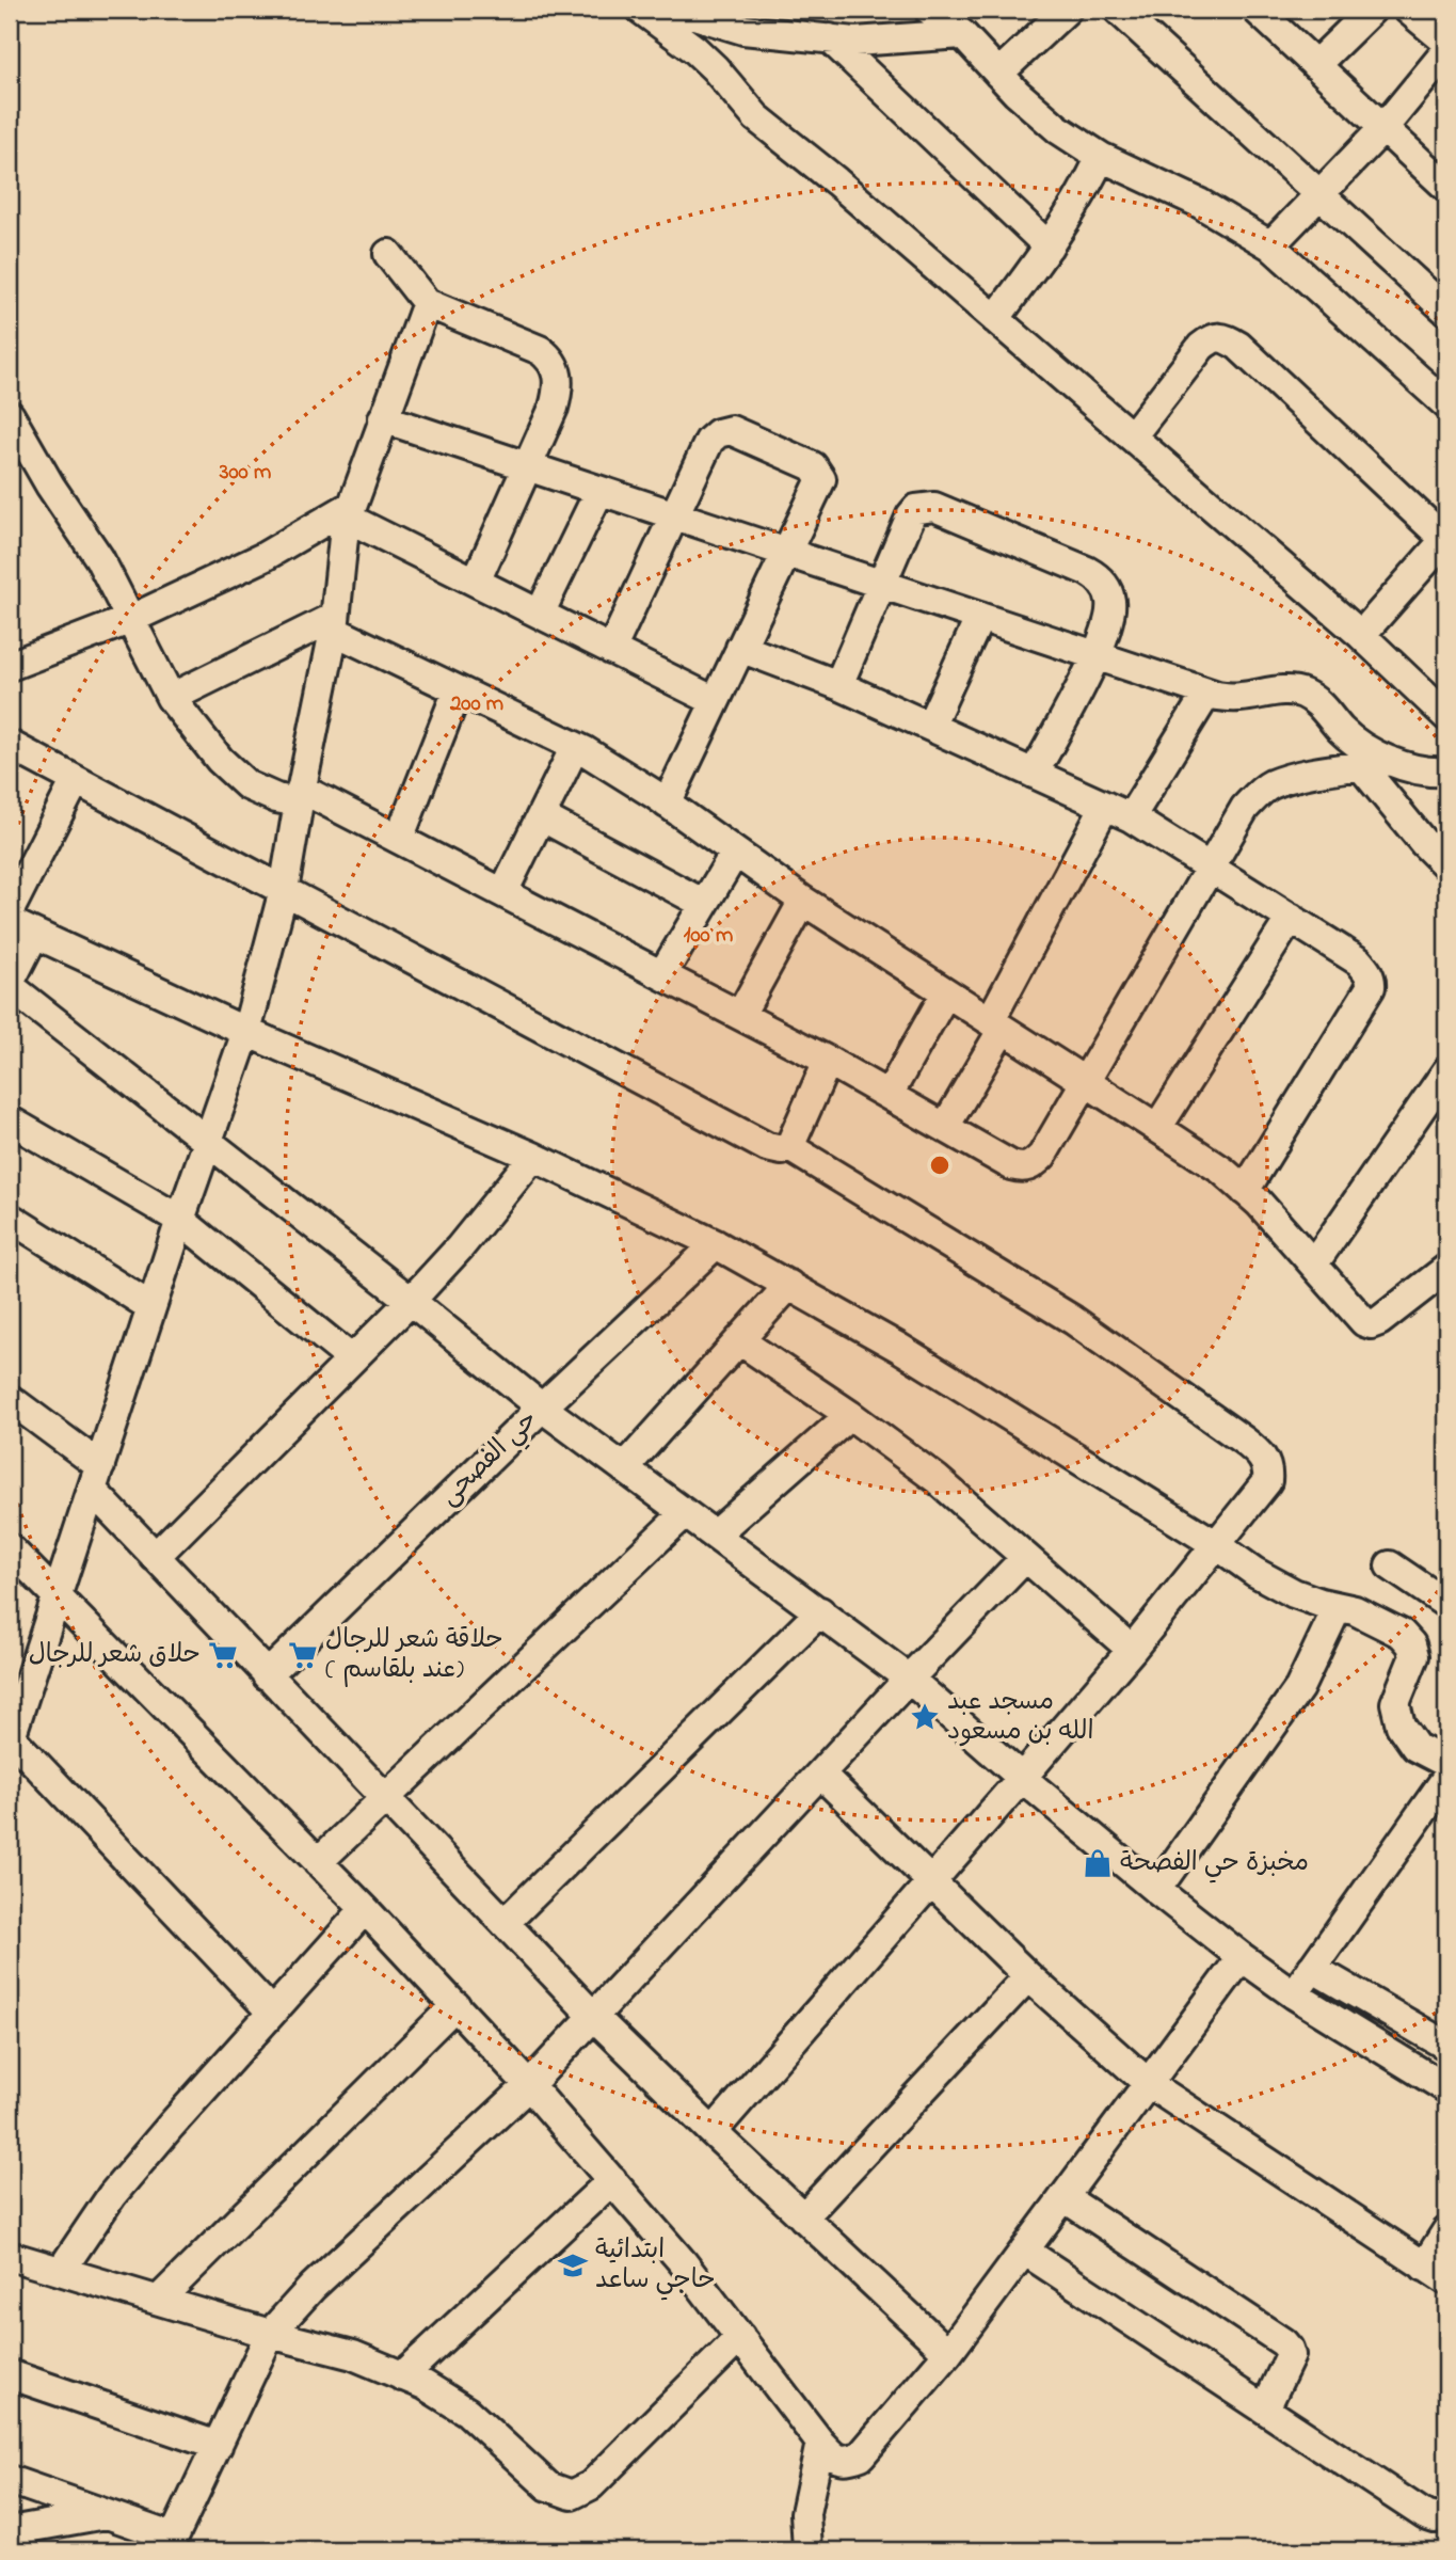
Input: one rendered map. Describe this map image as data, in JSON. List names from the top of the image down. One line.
{"streets":{"street":["حي الفصحى"]},"places":{"supermarket":["حلاق شعر للرجال","حلاقة شعر للرجال ( عند بلقاسم)"],"place":["مسجد عبد الله بن مسعود"],"shop":["مخبزة حي الفصحة"],"school or university":["ابتدائية حاجي ساعد"]},"rings":["300 m","200 m","100 m"]}
